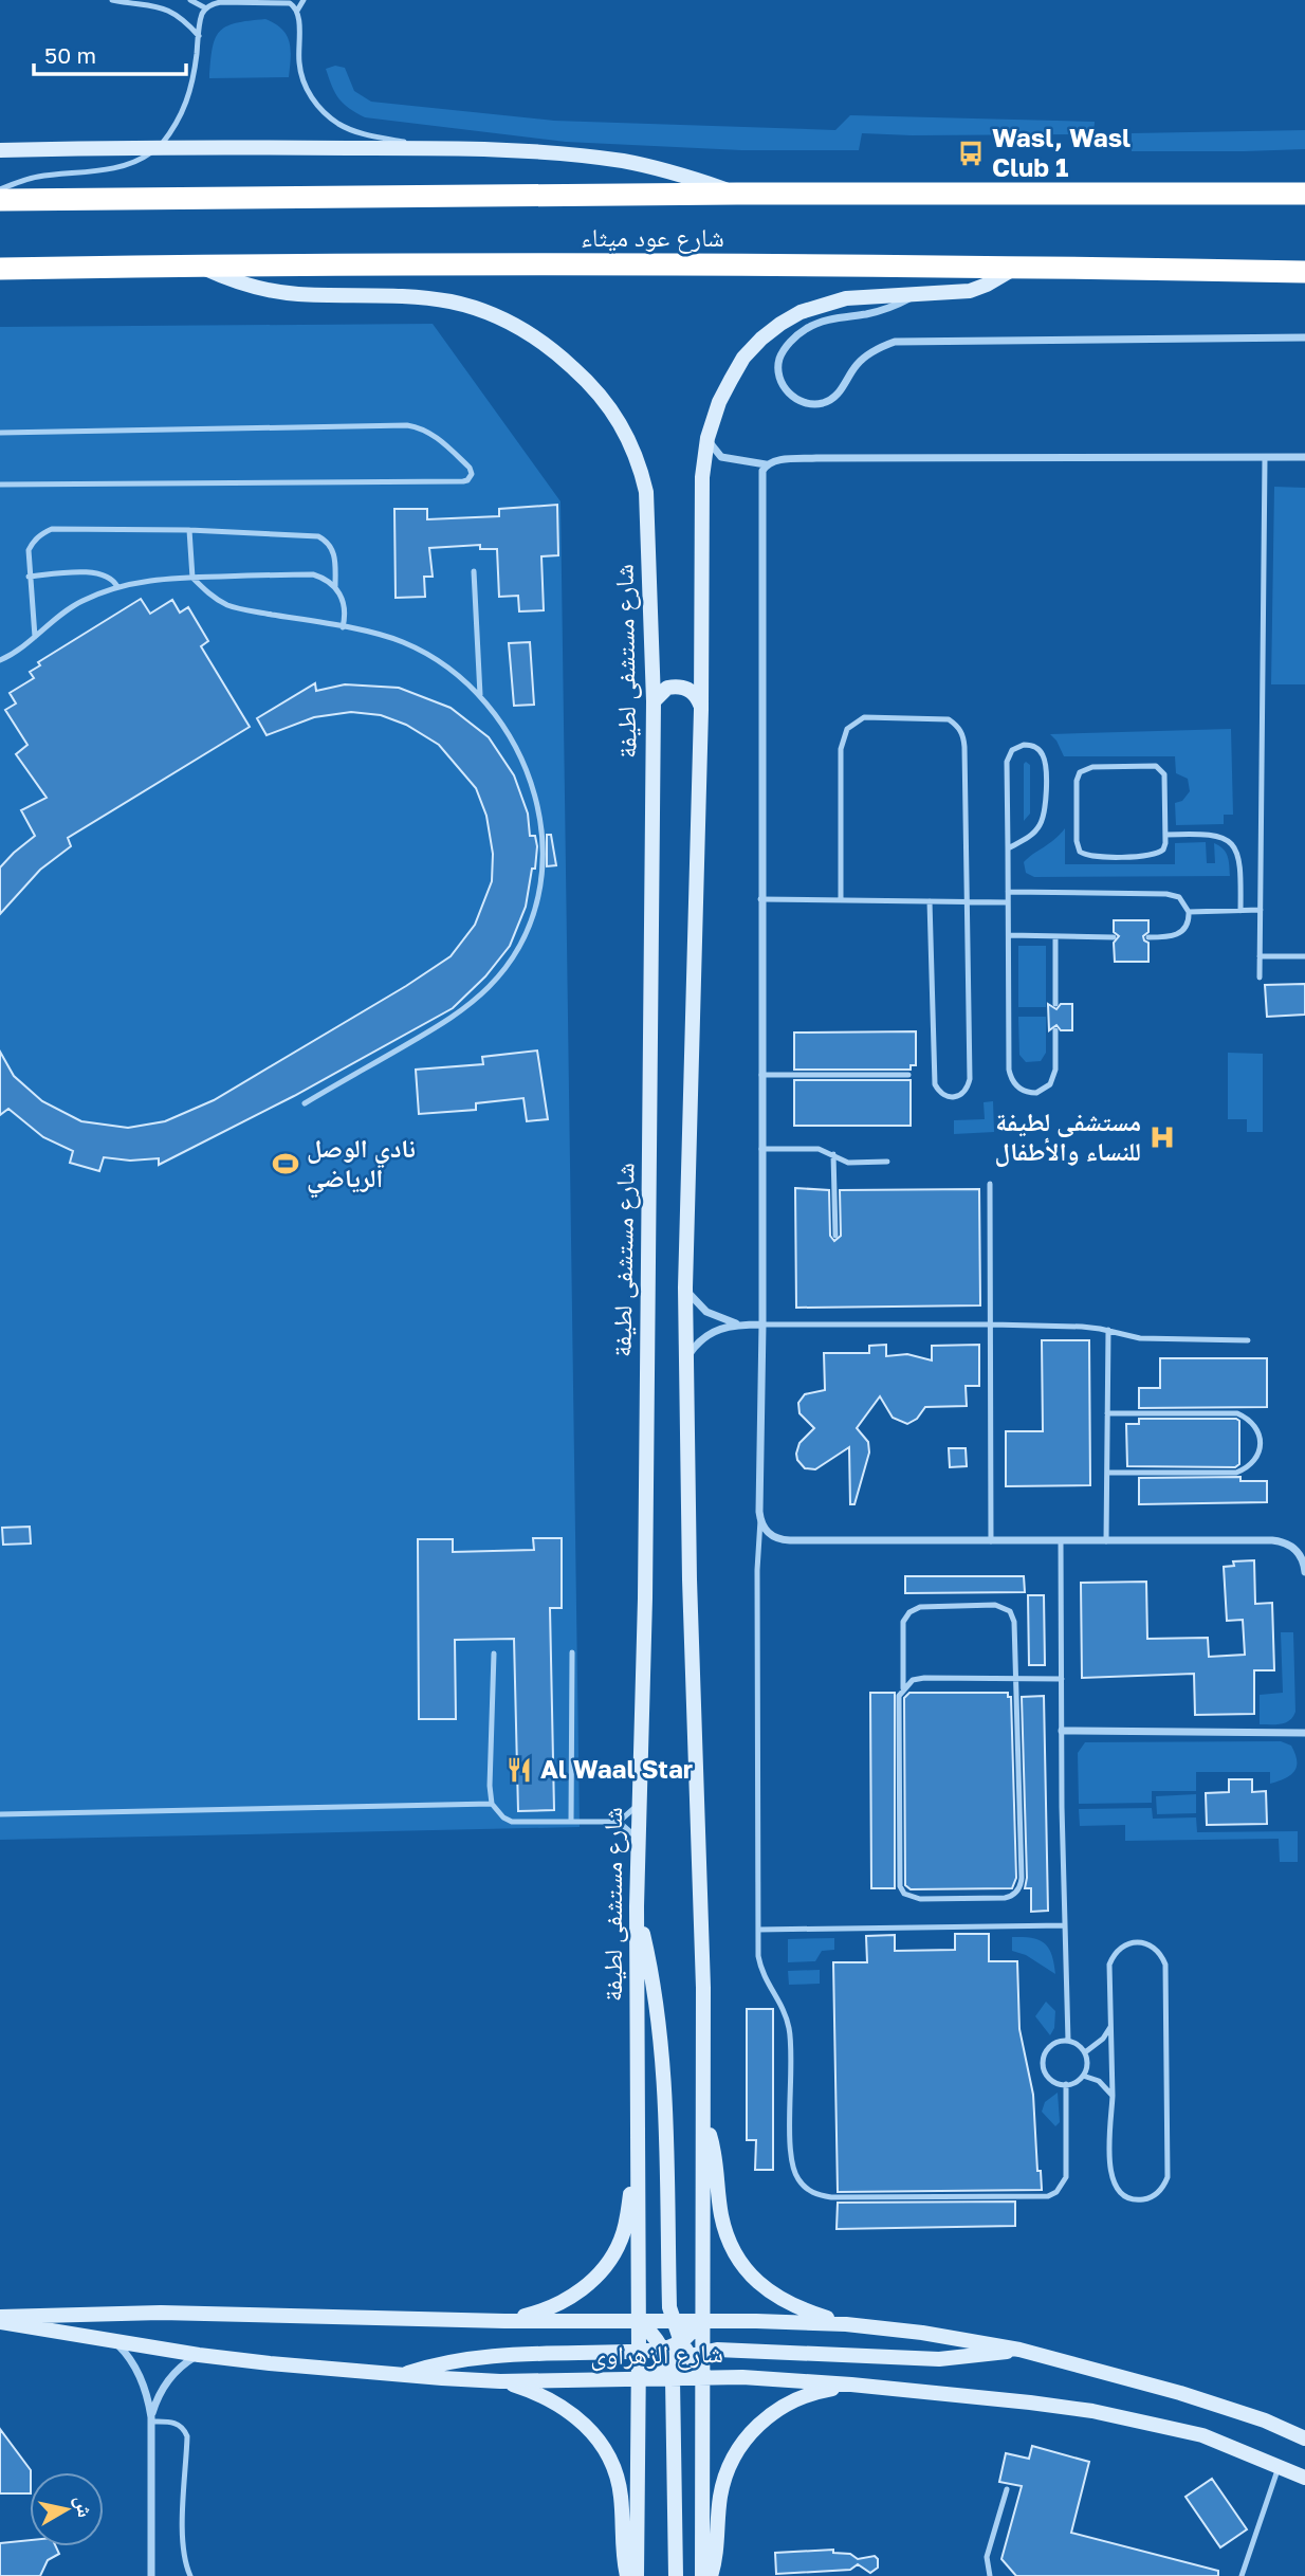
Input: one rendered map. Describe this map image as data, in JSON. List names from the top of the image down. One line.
{"streets":{"highway":["شارع عود ميثاء"],"main road":["شارع مستشفى لطيفة","شارع الزهراوى"]},"crossings":[["شارع عود ميثاء","شارع مستشفى لطيفة"],["شارع مستشفى لطيفة","شارع الزهراوى"]],"places":{"bus stop":["Wasl, Wasl Club 1"],"hospital":["مستشفى لطيفة للنساء والأطفال"],"sports":["نادي الوصل الرياضي"],"restaurant":["Al Waal Star"]},"scale_bar":"50 m","north":"right"}
